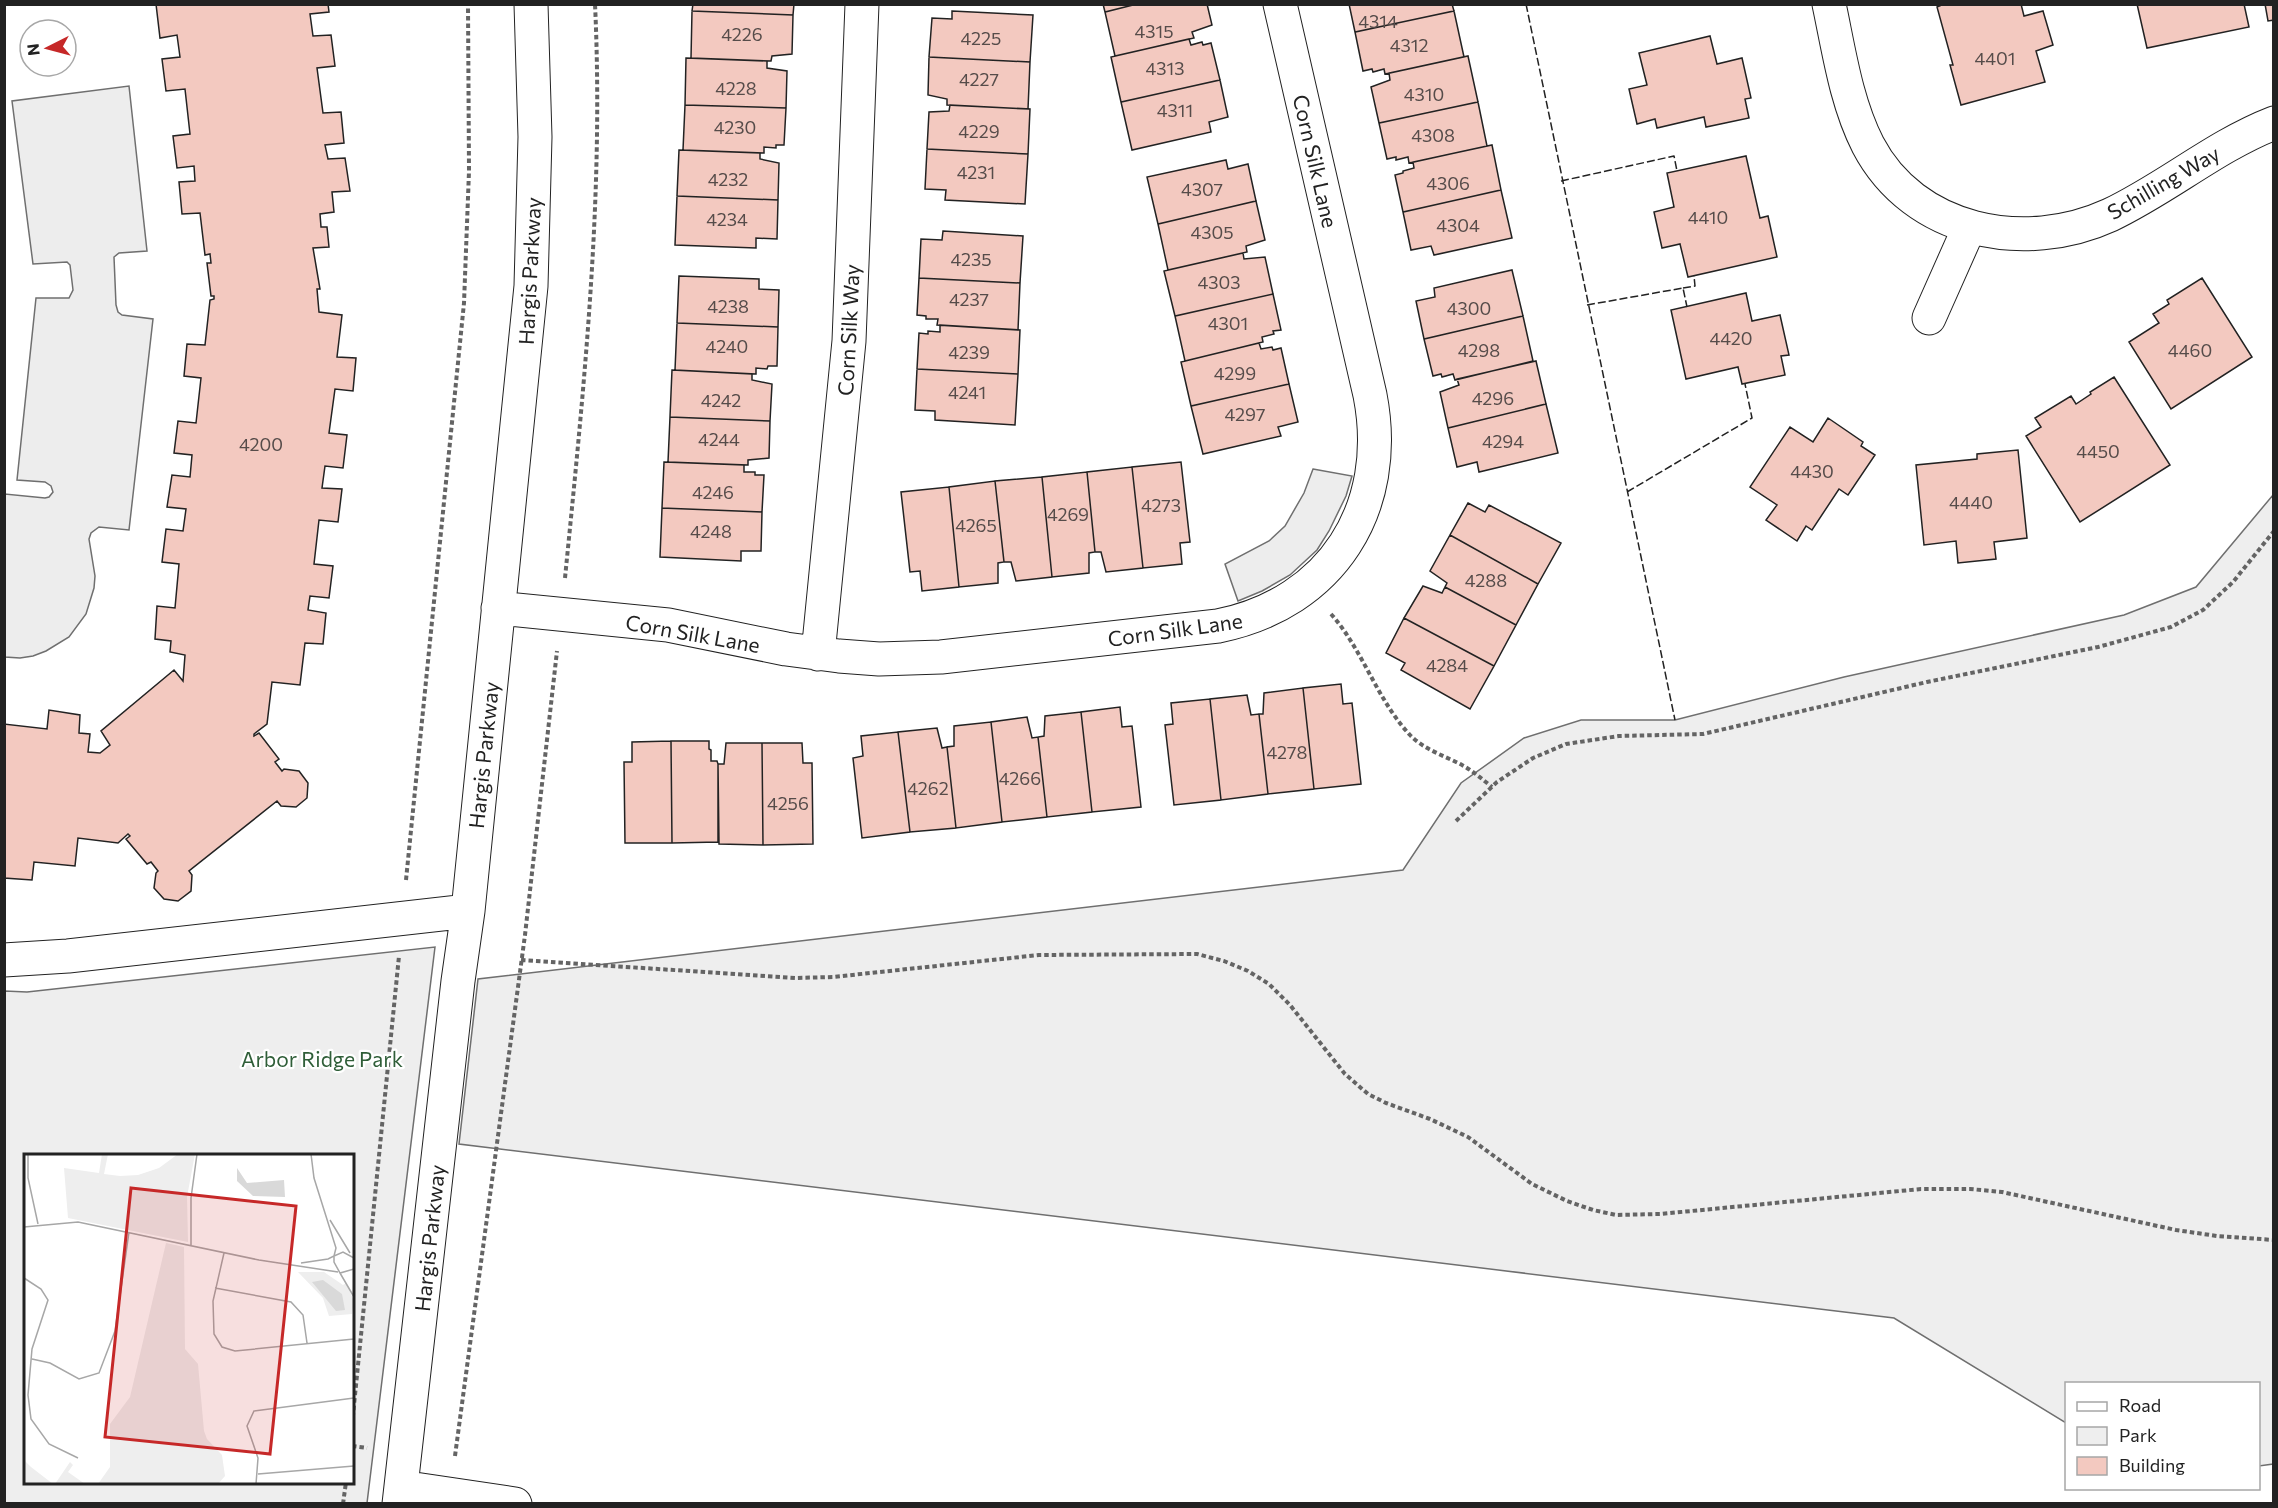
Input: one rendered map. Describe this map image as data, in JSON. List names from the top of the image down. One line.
{"streets":{"street":["Corn Silk Lane","Schilling Way","Hargis Parkway","Corn Silk Way"]},"crossings":[["Corn Silk Lane","Hargis Parkway"],["Corn Silk Lane","Corn Silk Way"]],"parks":["Arbor Ridge Park"],"house_numbers":["4314","4315","4226","4225","4312","4401","4313","4227","4228","4310","4311","4230","4229","4308","4231","4232","4306","4307","4410","4234","4304","4305","4235","4303","4237","4238","4300","4301","4420","4240","4298","4460","4239","4299","4241","4296","4242","4297","4244","4294","4200","4450","4430","4246","4440","4273","4269","4265","4248","4288","4284","4278","4266","4262","4256"],"legend":["Road","Park","Building"],"north":"left"}
